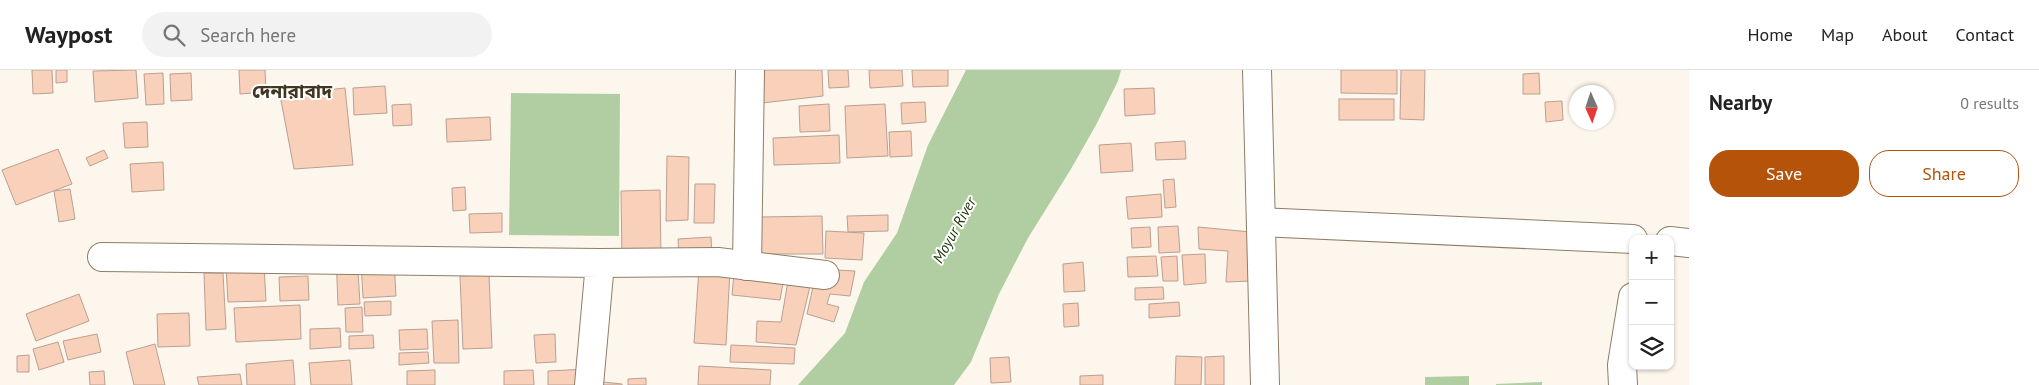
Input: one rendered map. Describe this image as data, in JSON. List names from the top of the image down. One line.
{"districts":["দেনারাবাদ"],"water":["Moyur River"],"north":"bottom","page":{"header":"Waypost","search":"Search here","nav":["Home","Map","About","Contact"],"heading":["Nearby","0 results"],"buttons":["Save","Share"],"map_buttons":["+","−"]}}
